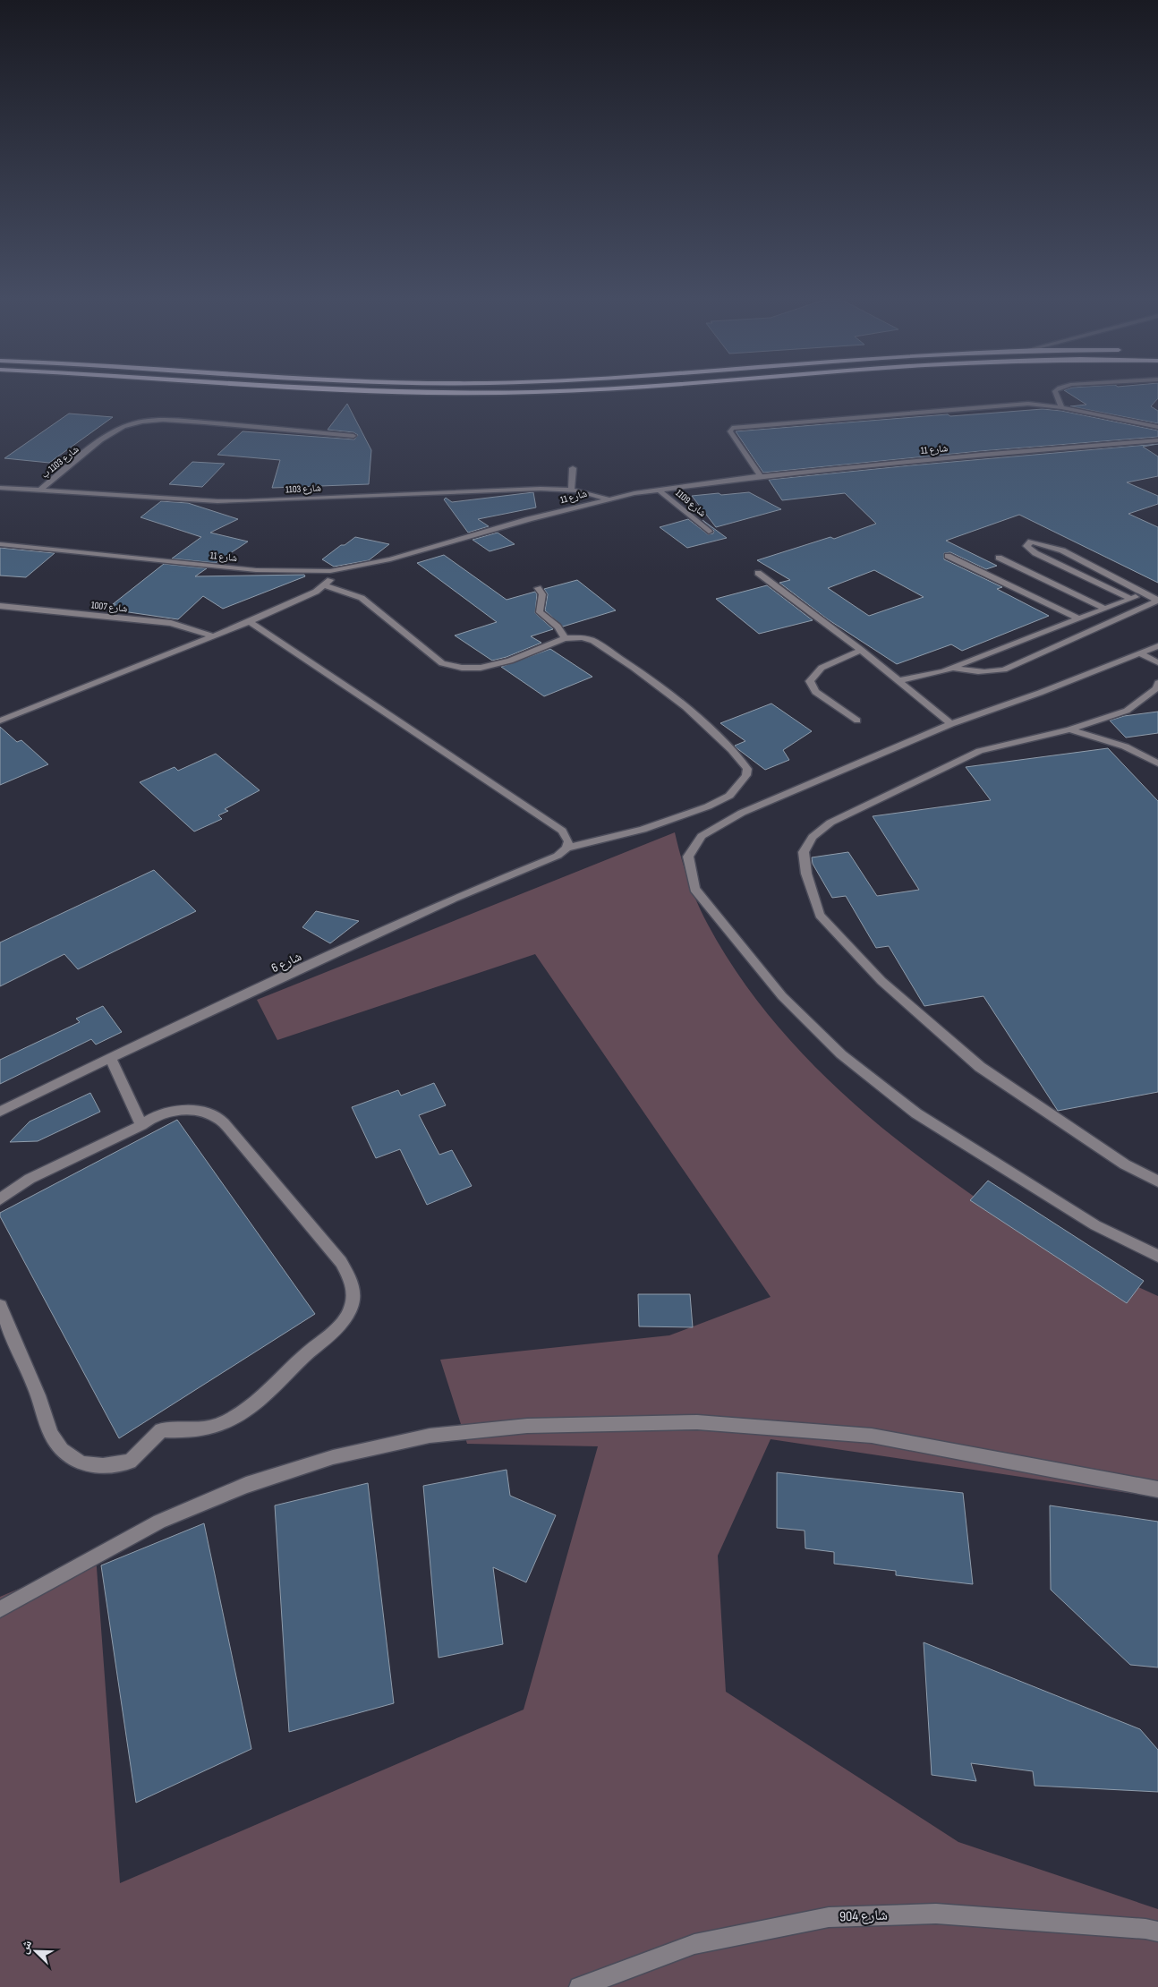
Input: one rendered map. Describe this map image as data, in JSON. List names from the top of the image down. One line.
{"streets":{"street":["شارع 11","شارع 1103 ب","شارع 1103","شارع 1109","شارع 1007","شارع 6","شارع 904"]},"crossings":[["شارع 11","شارع 1103"],["شارع 11","شارع 1109"],["شارع 1103 ب","شارع 1103"]],"north":"top left"}
